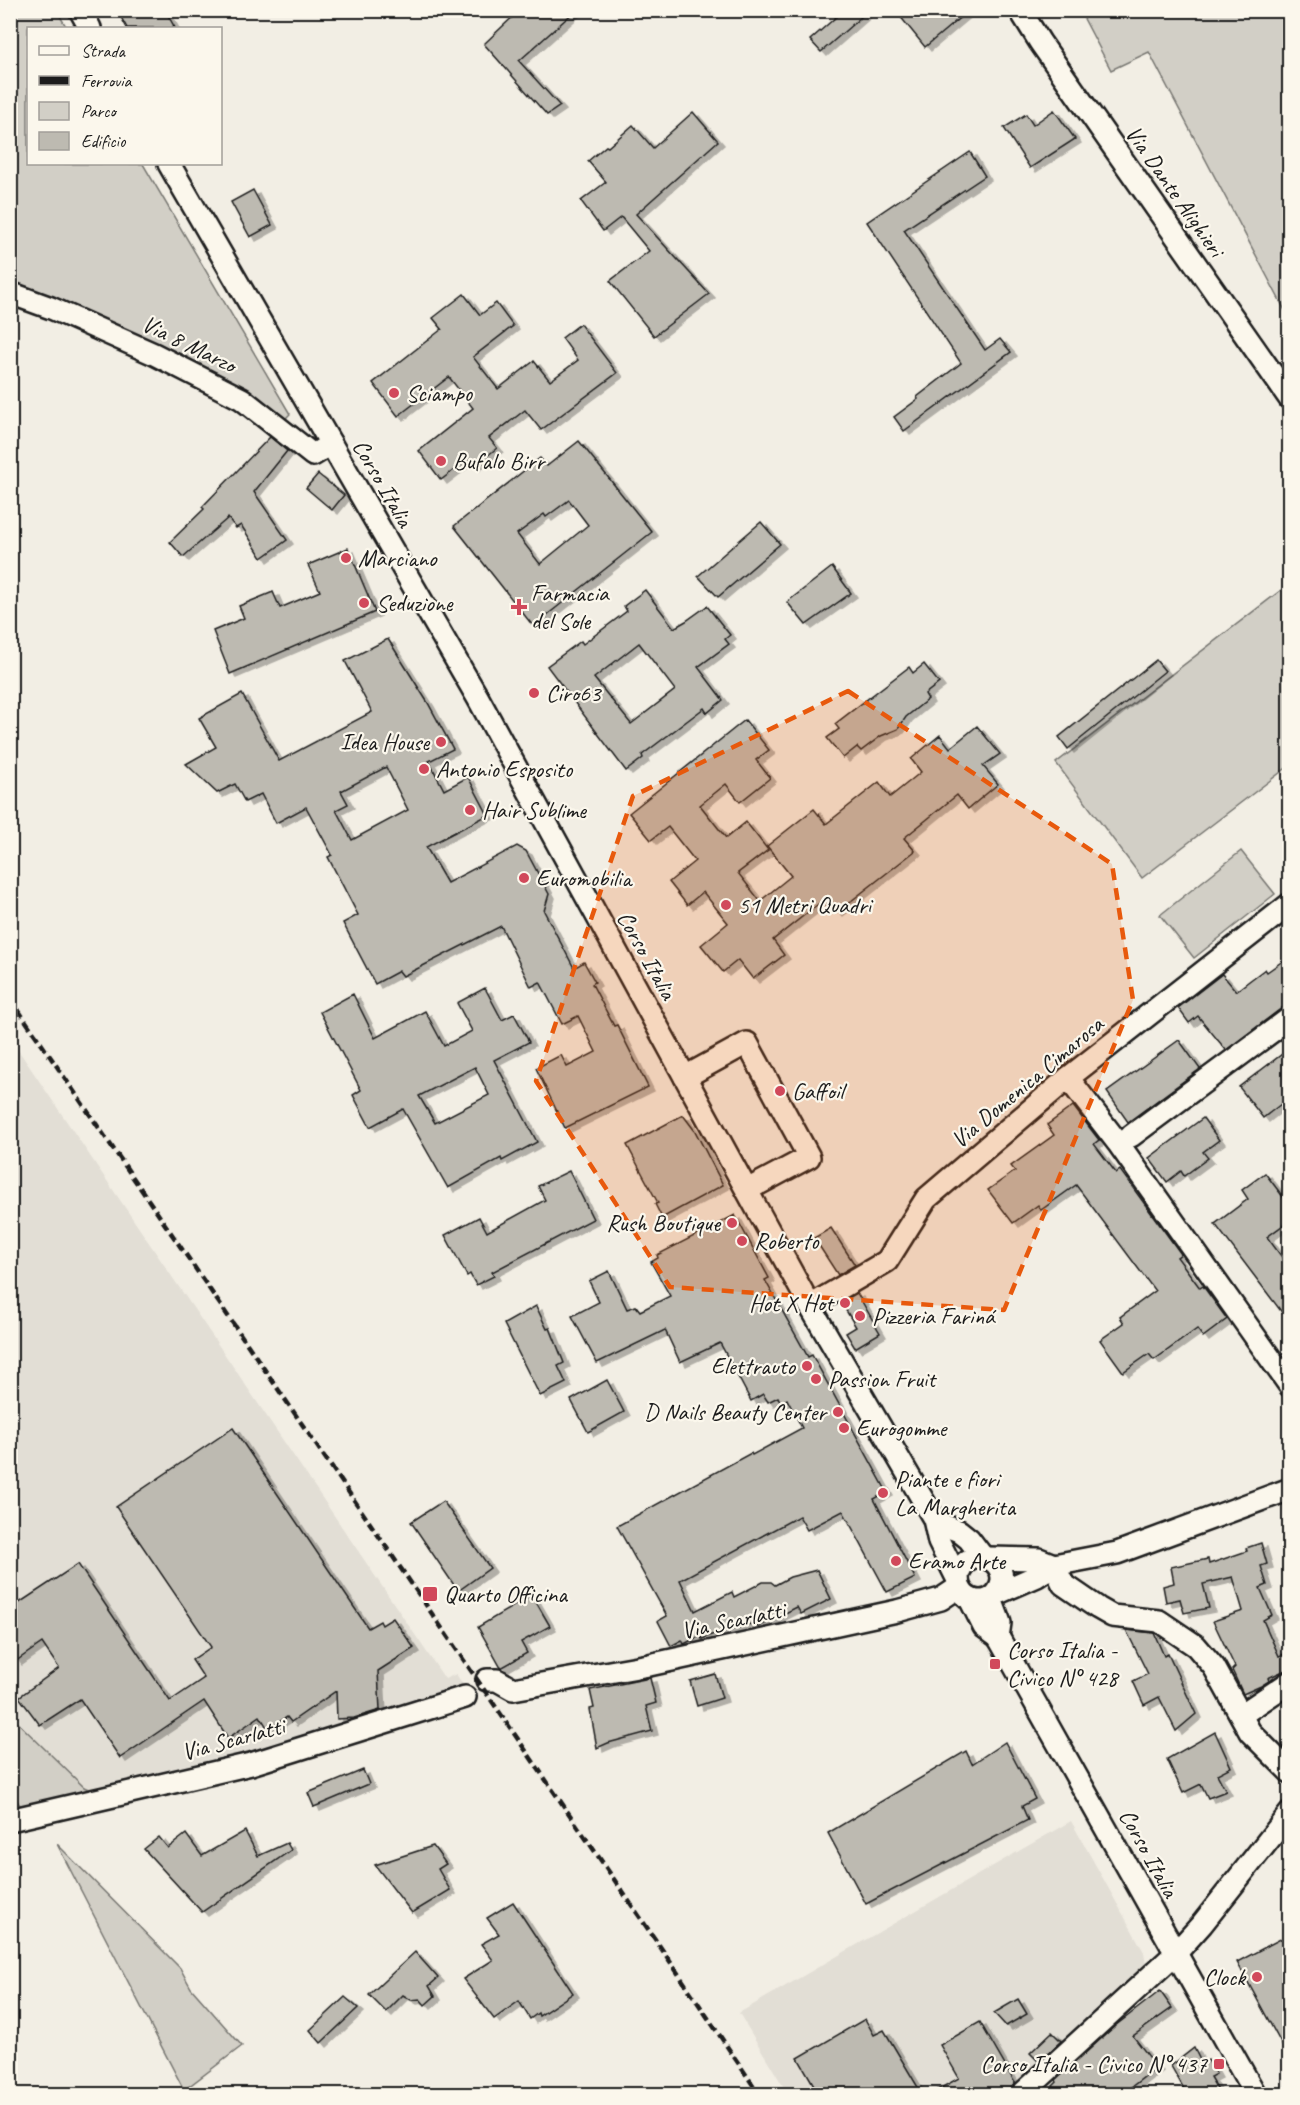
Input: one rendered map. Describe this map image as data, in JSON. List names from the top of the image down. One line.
{"streets":{"street":["Via Dante Alighieri","Via 8 Marzo","Corso Italia","Via Domenica Cimarosa","Via Scarlatti"]},"crossings":[["Via 8 Marzo","Corso Italia"],["Corso Italia","Via Domenica Cimarosa"],["Corso Italia","Via Scarlatti"]],"places":{"other":["Sciampo","Bufalo Birr","Marciano","Seduzione","Ciro63","Idea House","Antonio Esposito","Hair Sublime","Euromobilia","51 Metri Quadri","Gaffoil","Rush Boutique","Roberto","Hot X Hot","Pizzeria Fariná","Elettrauto","Passion Fruit","D Nails Beauty Center","Eurogomme","Piante e fiori La Margherita","Eramo Arte","Clock"],"health":["Farmacia del Sole"],"transit":["Quarto Officina","Corso Italia - Civico N° 428","Corso Italia - Civico N° 437"]},"legend":["Strada","Ferrovia","Parco","Edificio"]}
